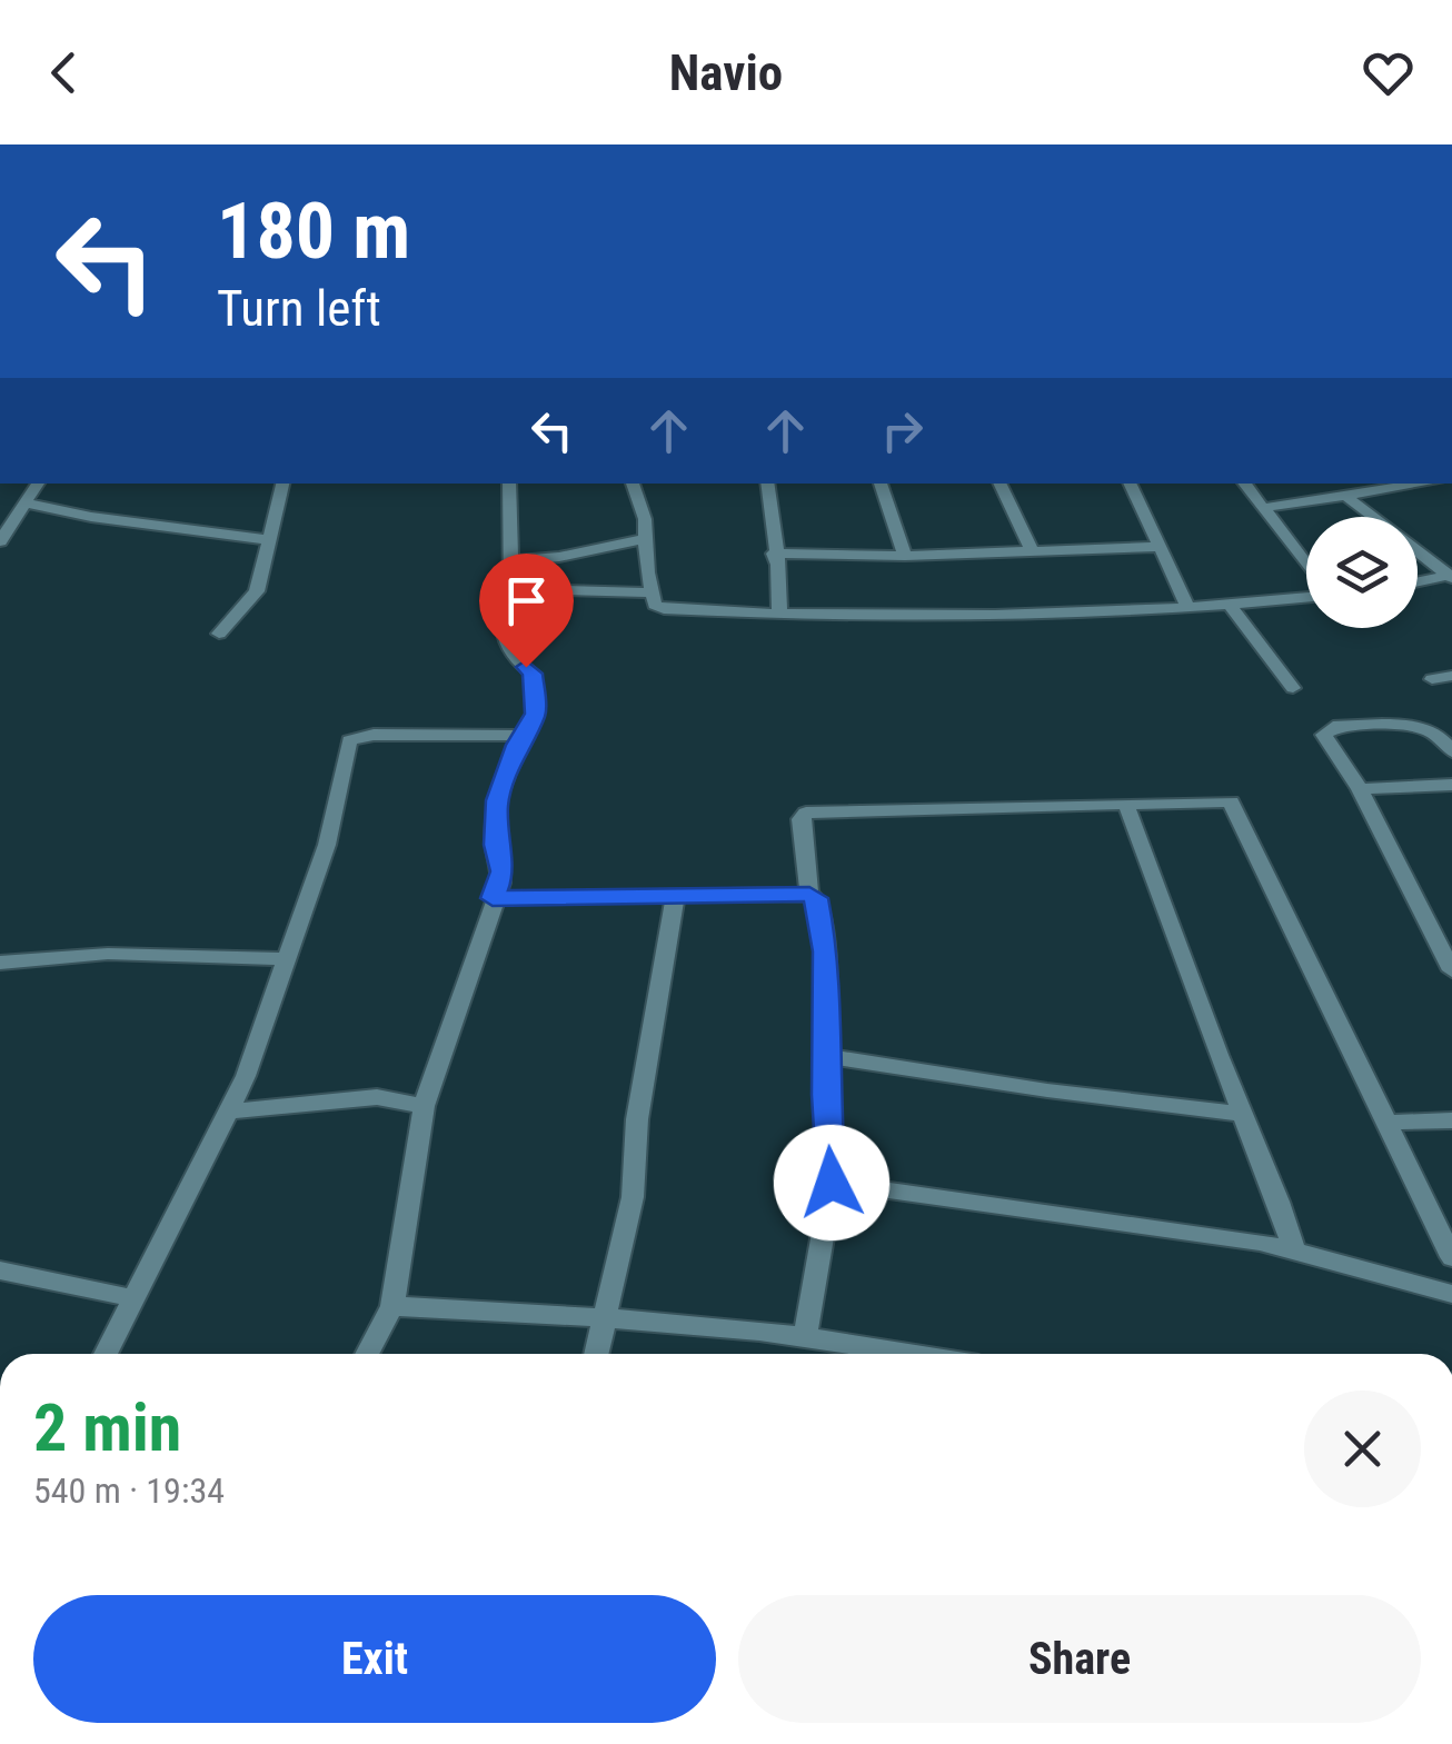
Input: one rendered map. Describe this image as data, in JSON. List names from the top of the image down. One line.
{"page":{"header":"Navio","turn":["180 m","Turn left"],"heading":["2 min","540 m · 19:34"],"buttons":["Exit","Share"]}}
